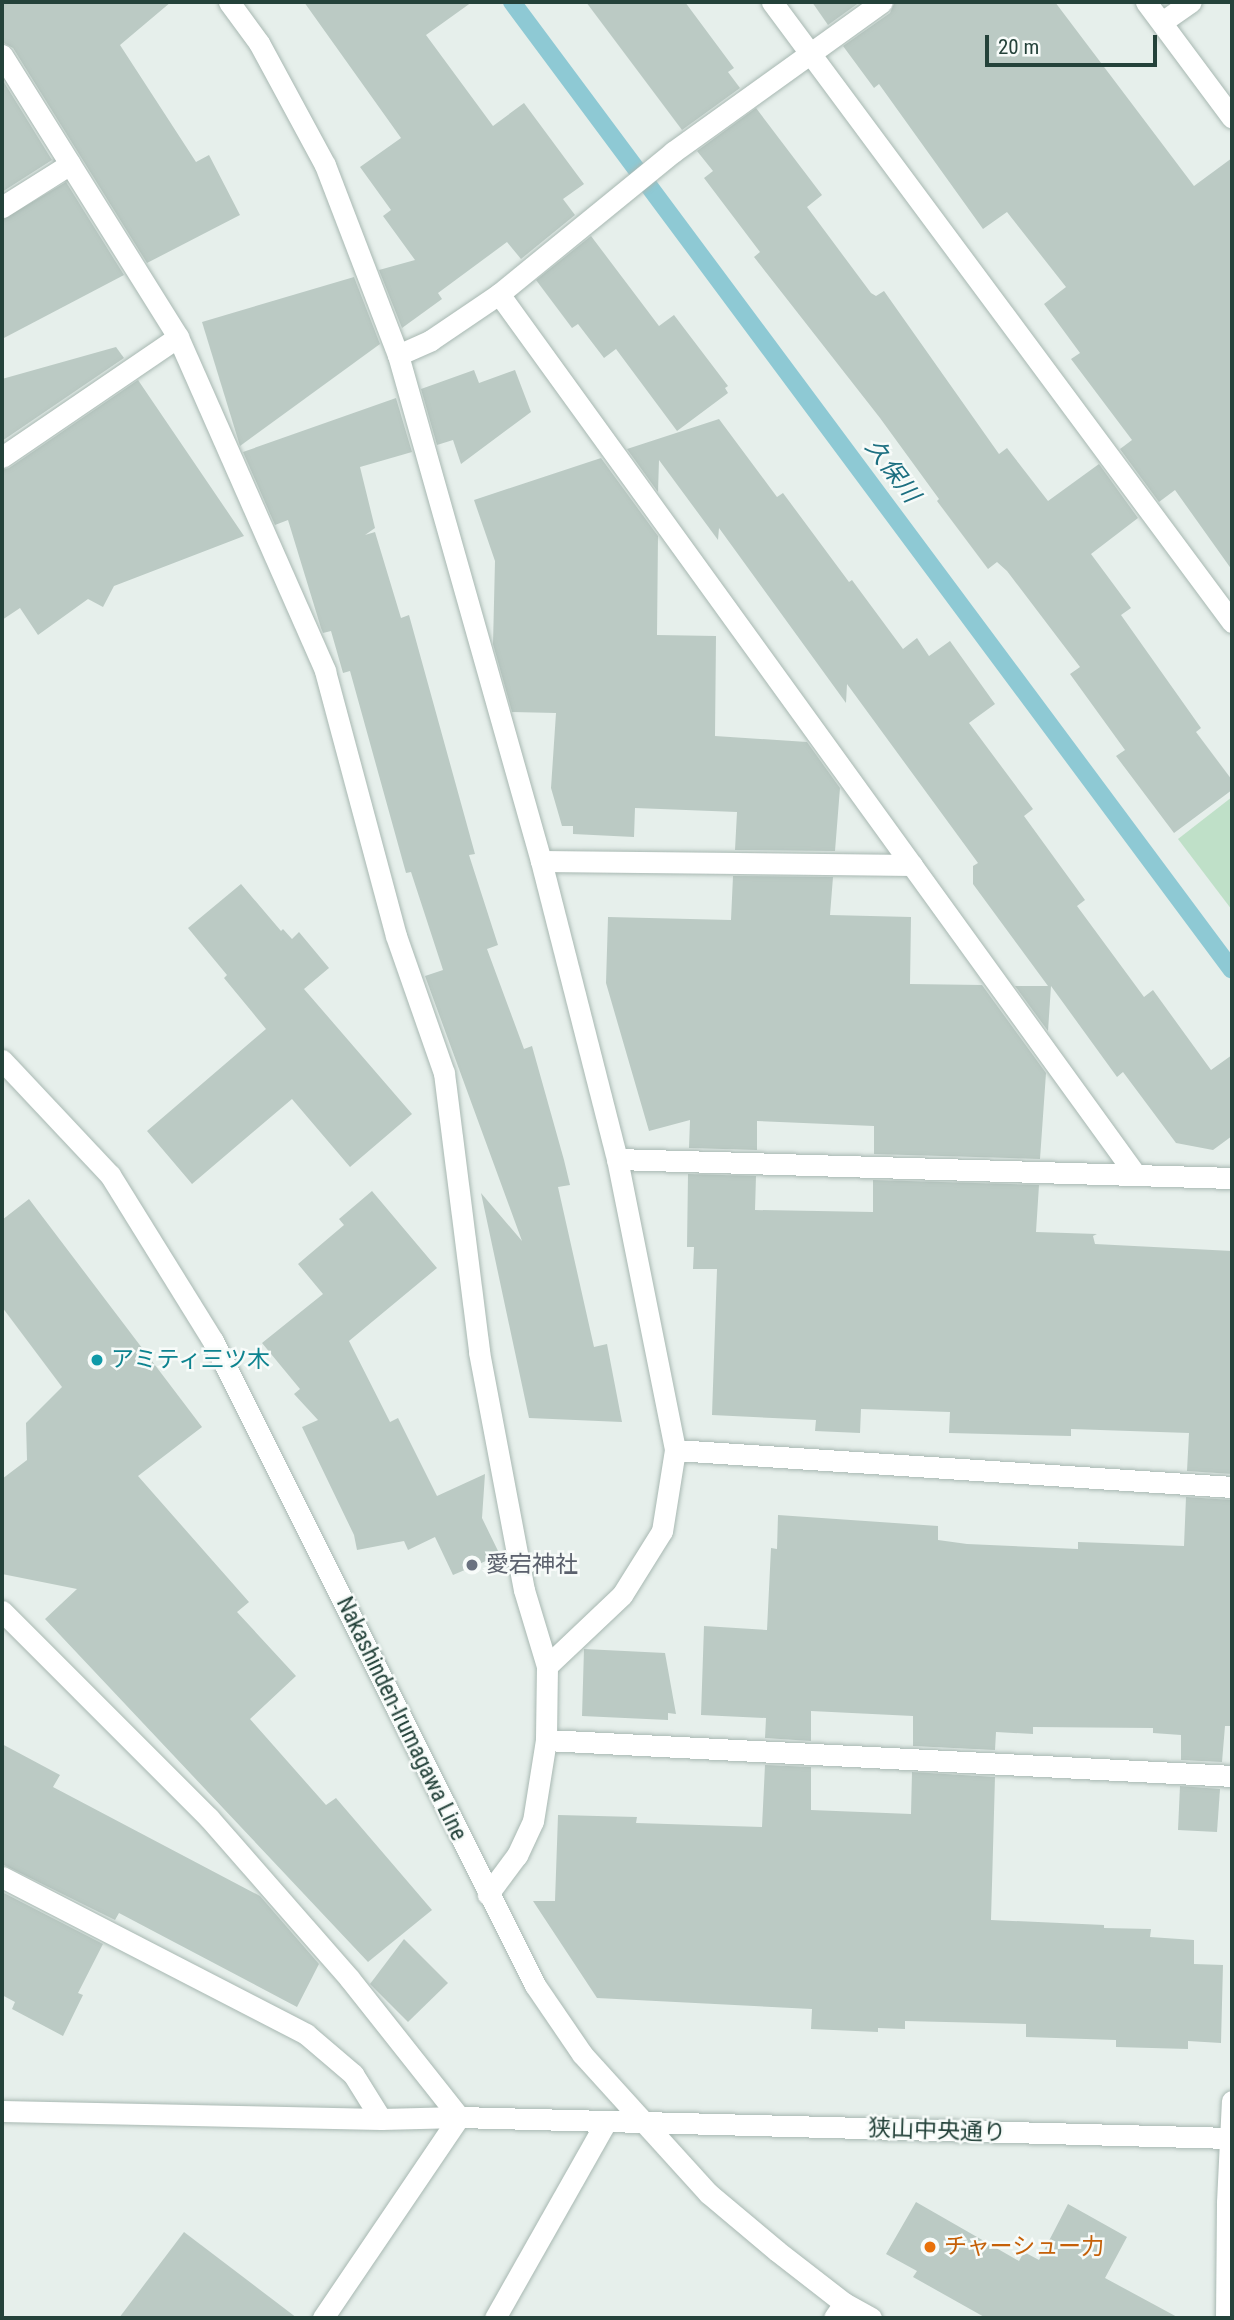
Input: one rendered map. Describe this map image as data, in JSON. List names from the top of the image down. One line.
{"streets":{"street":["Nakashinden-Irumagawa Line","狭山中央通り"]},"crossings":[["Nakashinden-Irumagawa Line","狭山中央通り"]],"water":["久保川"],"places":["アミティ三ツ木","愛宕神社","チャーシュー力"],"scale_bar":"20 m"}
